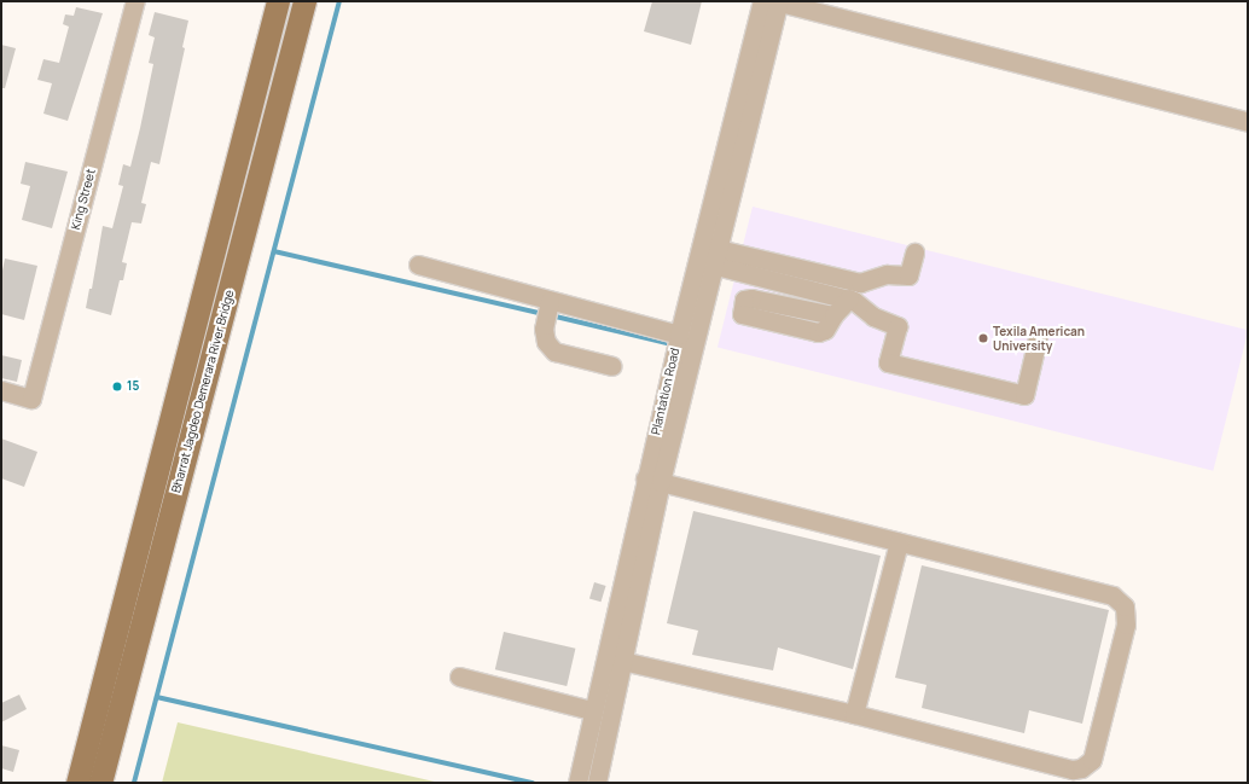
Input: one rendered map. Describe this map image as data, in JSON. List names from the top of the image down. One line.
{"streets":{"main road":["Bharrat Jagdeo Demerara River Bridge"],"street":["King Street","Plantation Road"]},"places":["Texila American University","15"]}
